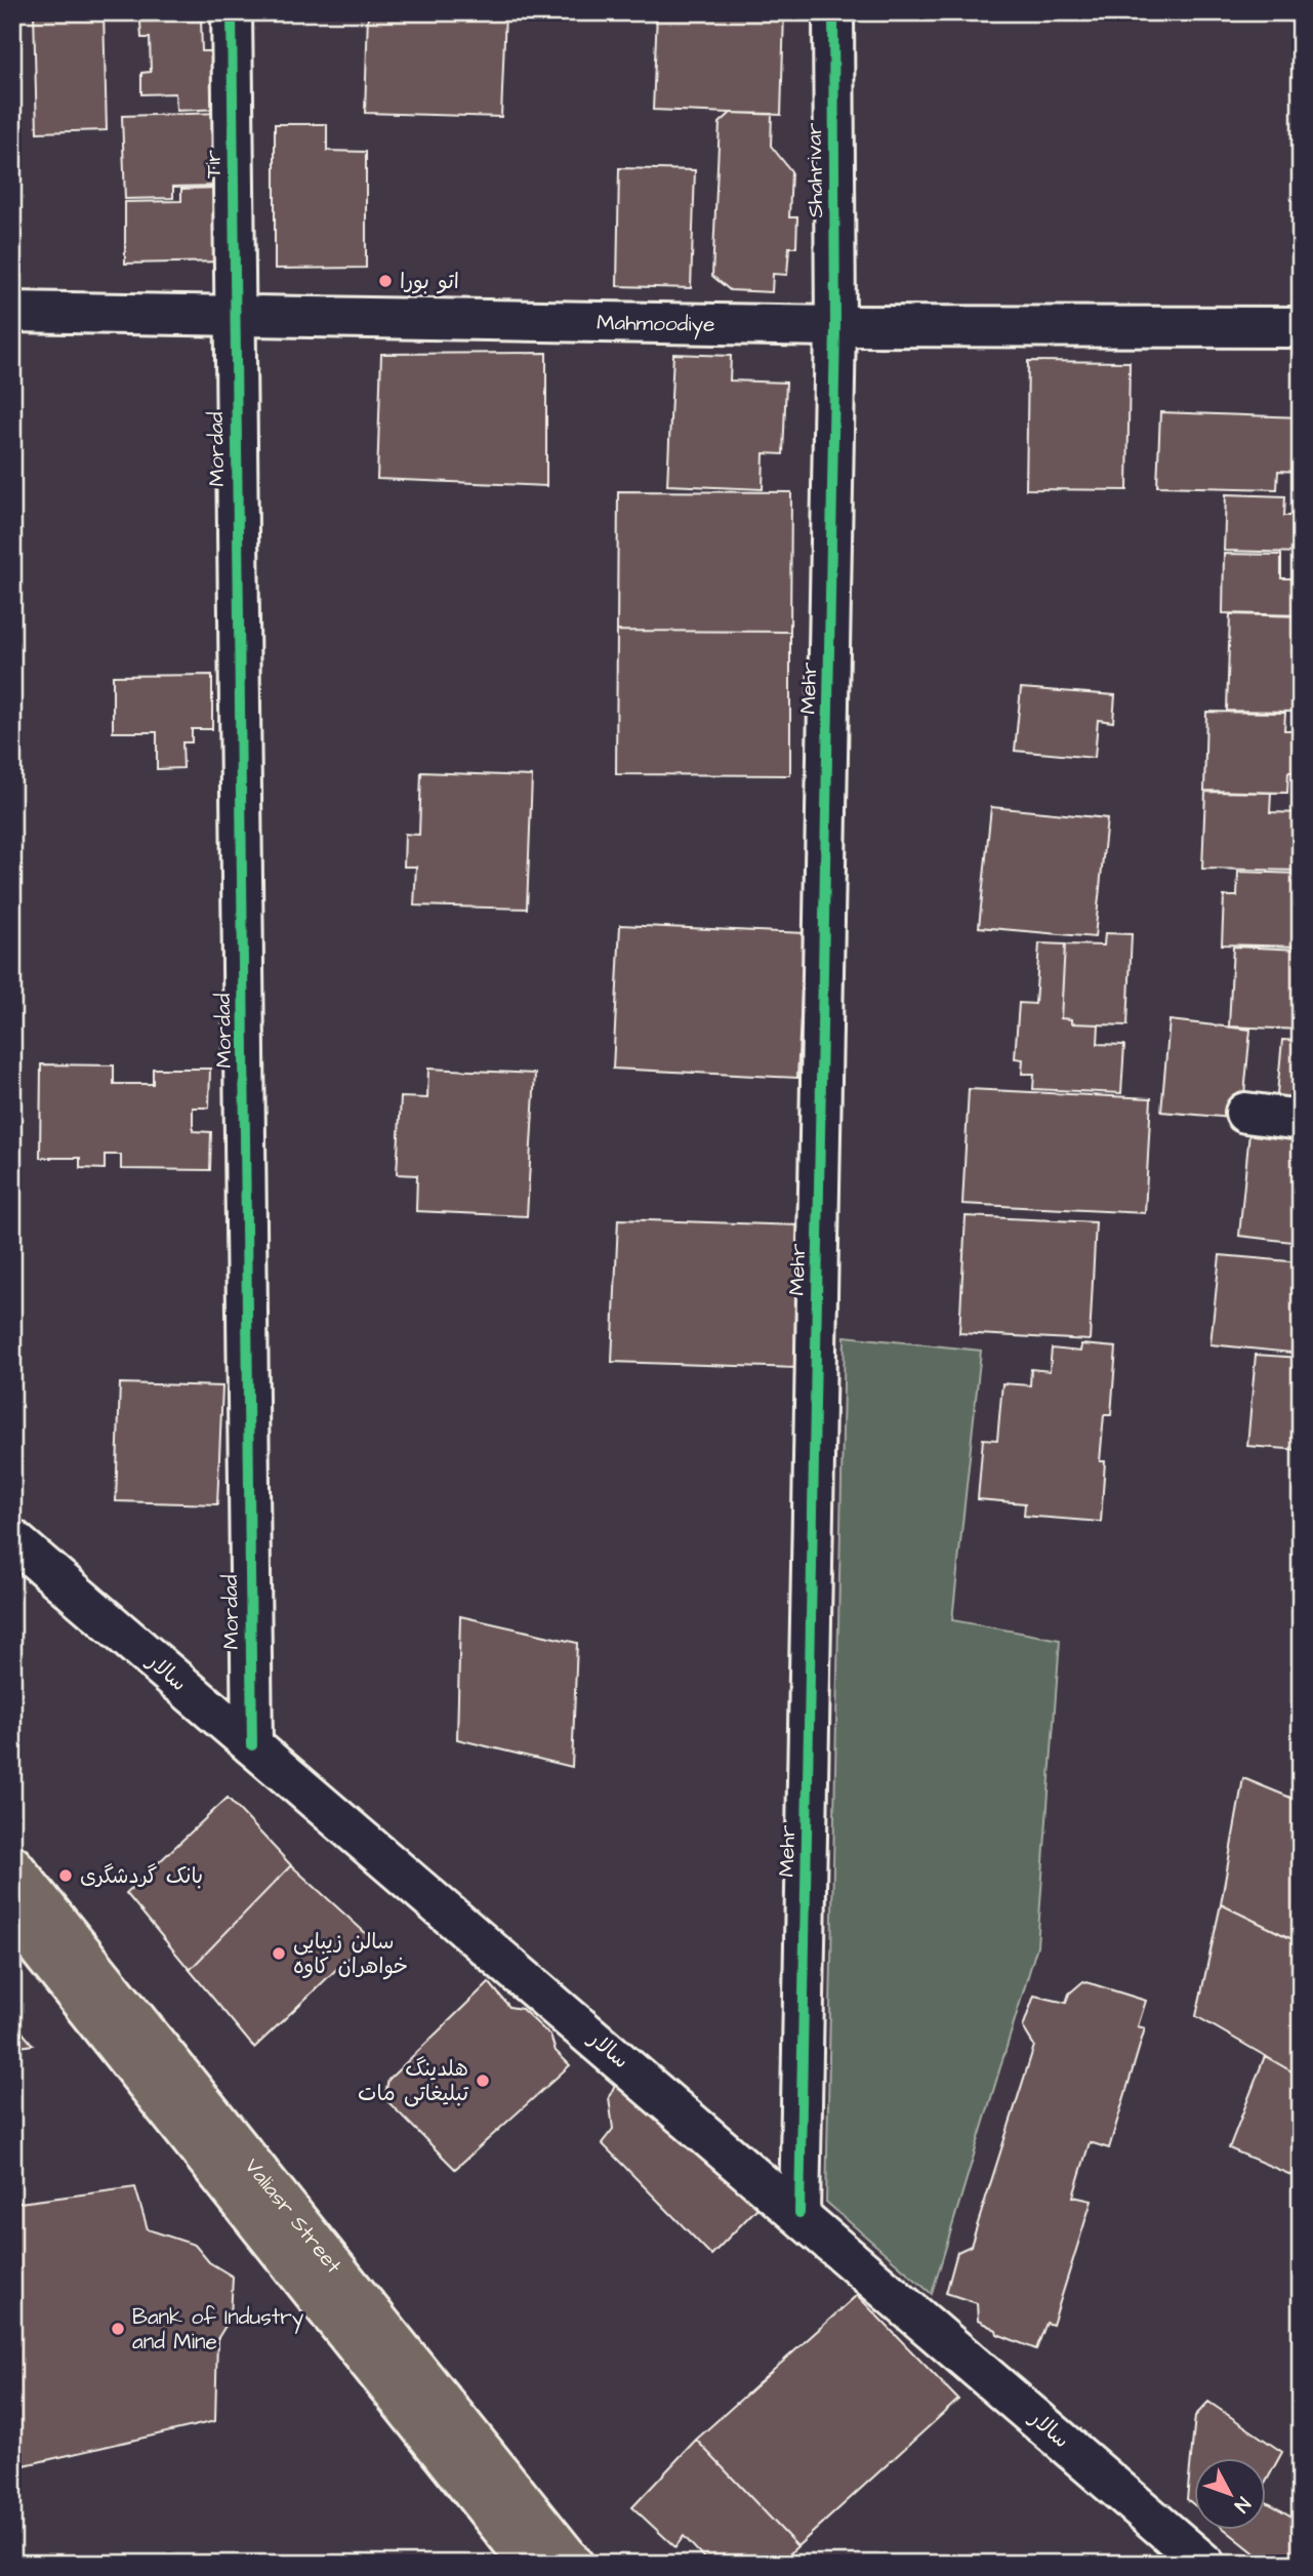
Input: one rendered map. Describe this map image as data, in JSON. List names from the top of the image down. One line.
{"streets":{"main road":["Valiasr Street"],"street":["Tir","Shahrivar","Mahmoodiye","Mordad","Mehr","سالار"]},"crossings":[["Tir","Mahmoodiye"],["Tir","Mordad"],["Shahrivar","Mahmoodiye"],["Shahrivar","Mehr"],["Mahmoodiye","Mordad"],["Mahmoodiye","Mehr"],["Mordad","سالار"],["Mehr","سالار"]],"places":["اتو بورا","بانک گردشگری","سالن زیبایی خواهران کاوه","هلدینگ تبلیغاتی مات","Bank of Industry and Mine"],"north":"bottom right"}
